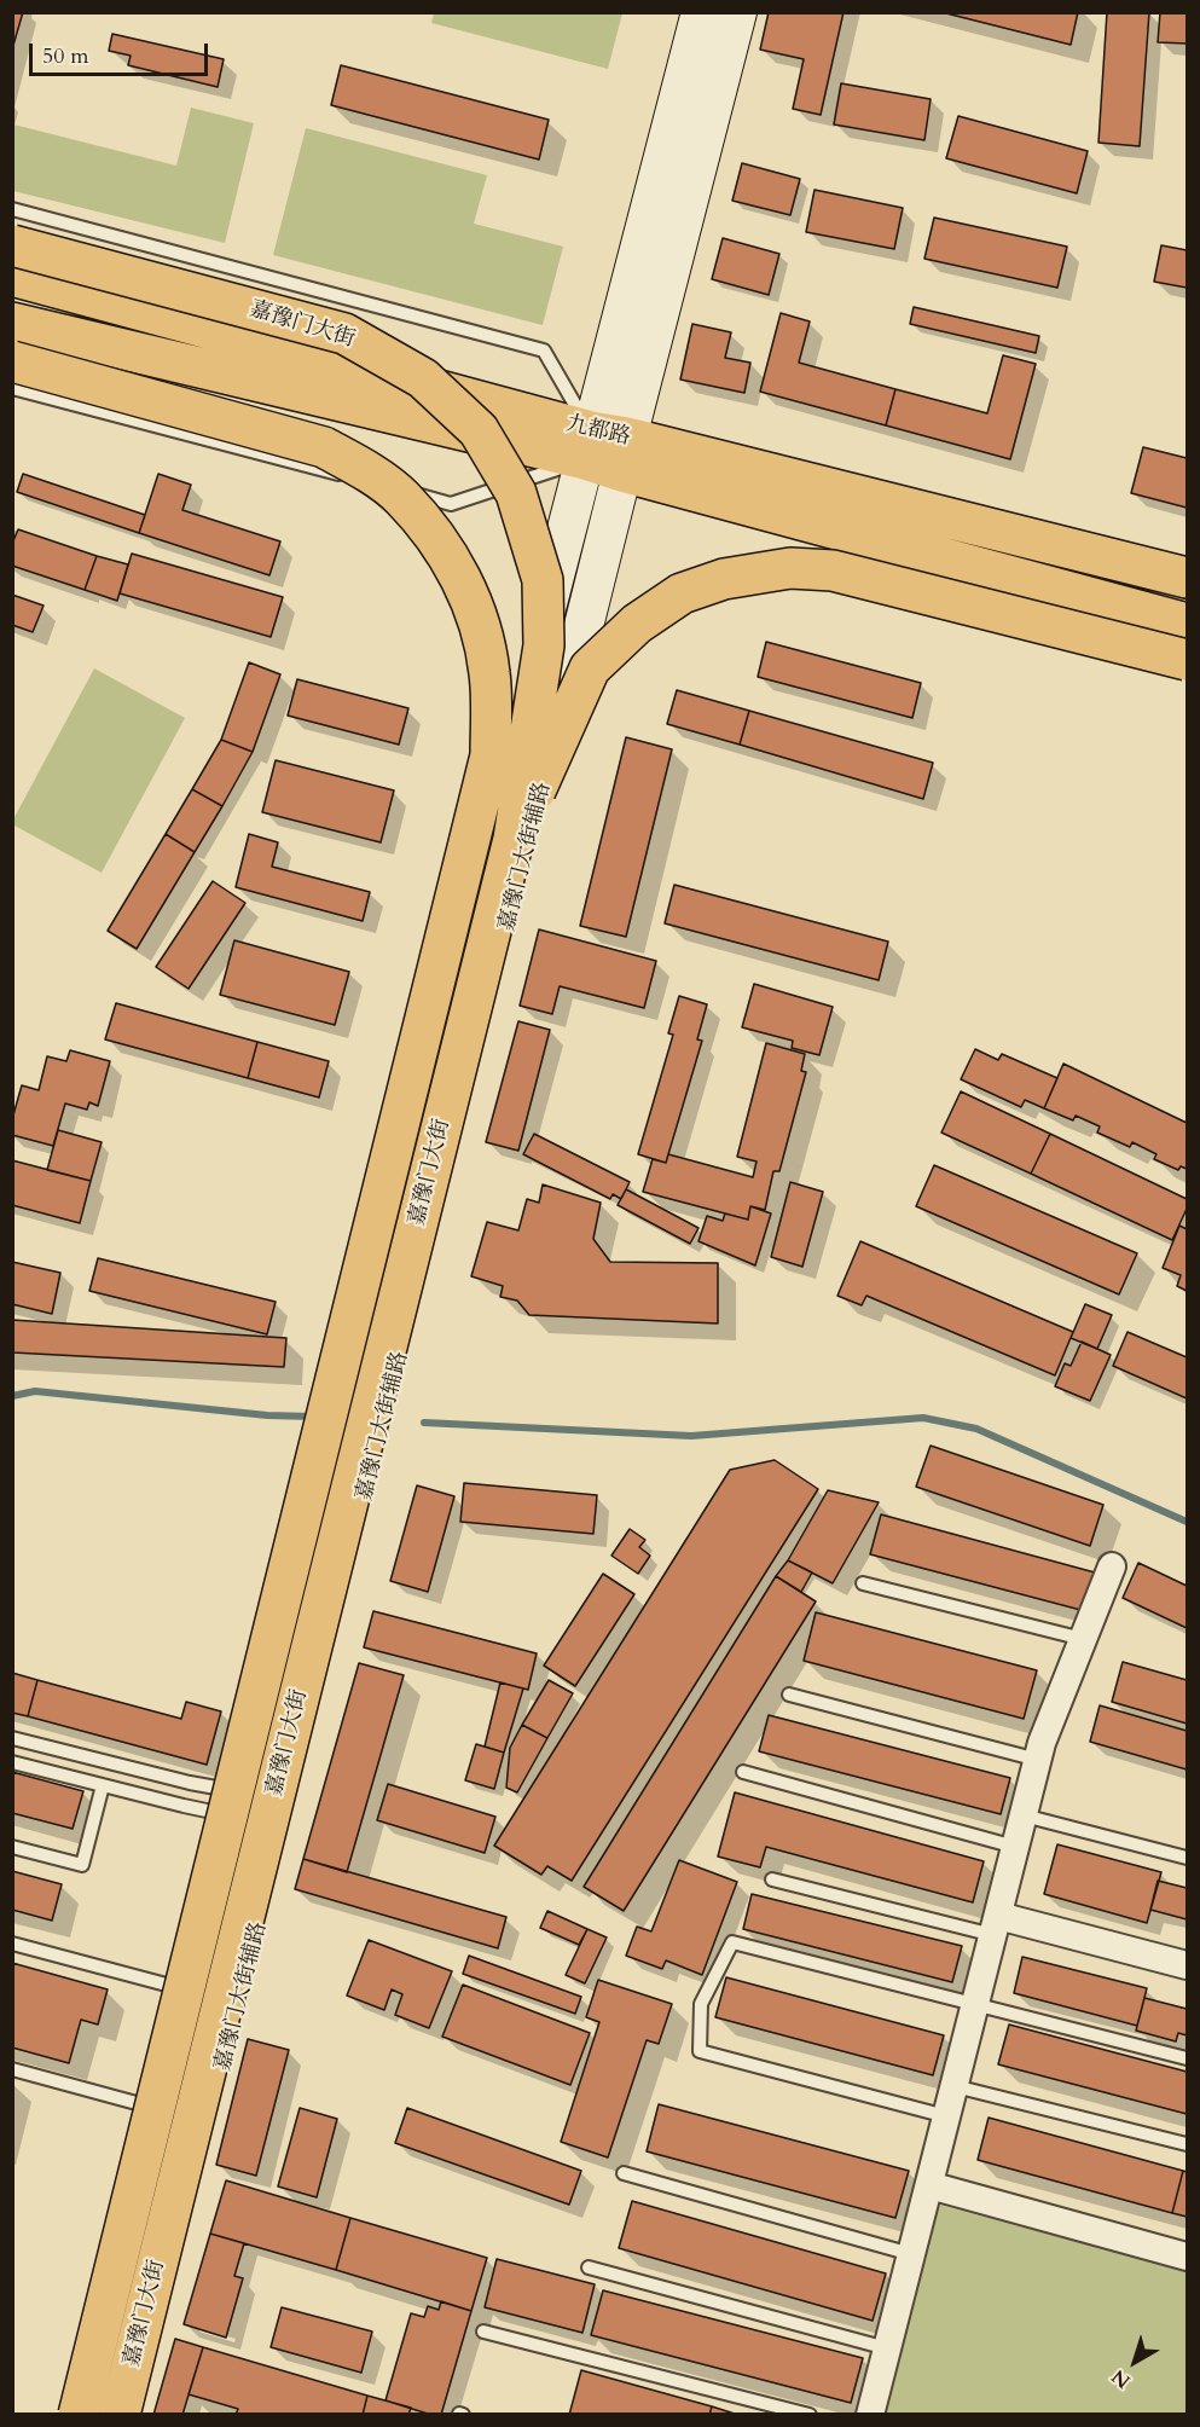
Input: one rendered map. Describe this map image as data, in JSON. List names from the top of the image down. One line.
{"streets":{"main road":["嘉豫门大街","九都路","嘉豫门大街辅路"]},"crossings":[["九都路","嘉豫门大街辅路"]],"scale_bar":"50 m","north":"bottom left"}
